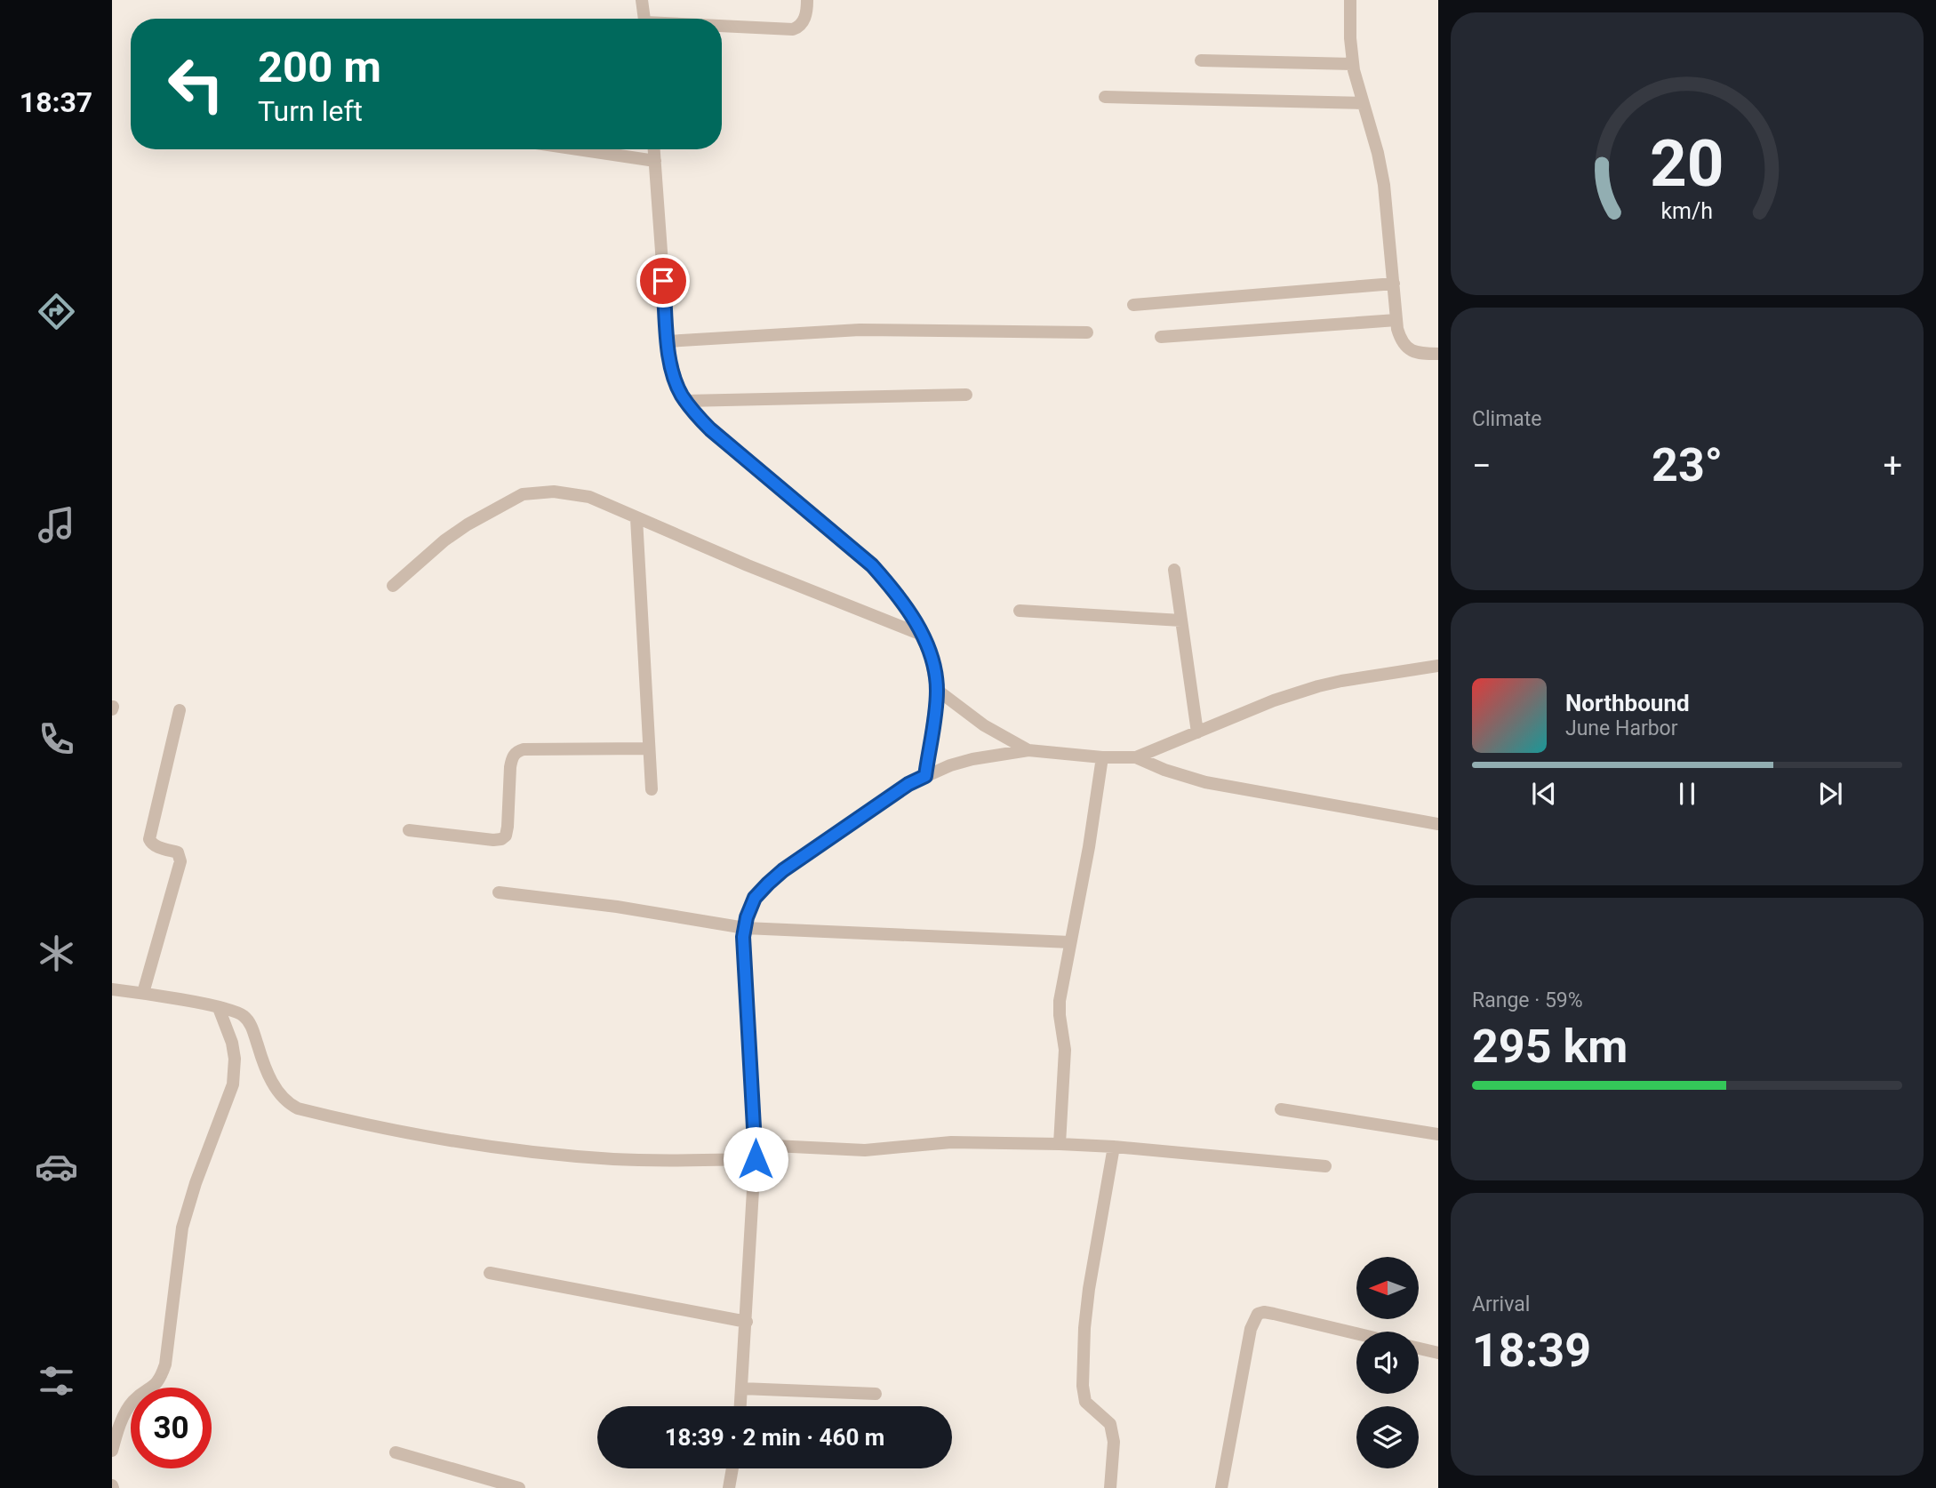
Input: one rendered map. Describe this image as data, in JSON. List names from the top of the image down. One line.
{"north":"left","page":{"tabs":"18:37","turn":["200 m","Turn left"],"tile":["Climate",["Range · 59%","295 km"],["Arrival","18:39"]],"heat":["−","23°","+"],"song":["Northbound","June Harbor"],"limit":"30","trip":"18:39 · 2 min · 460 m","gauge":["20","km/h"]}}
